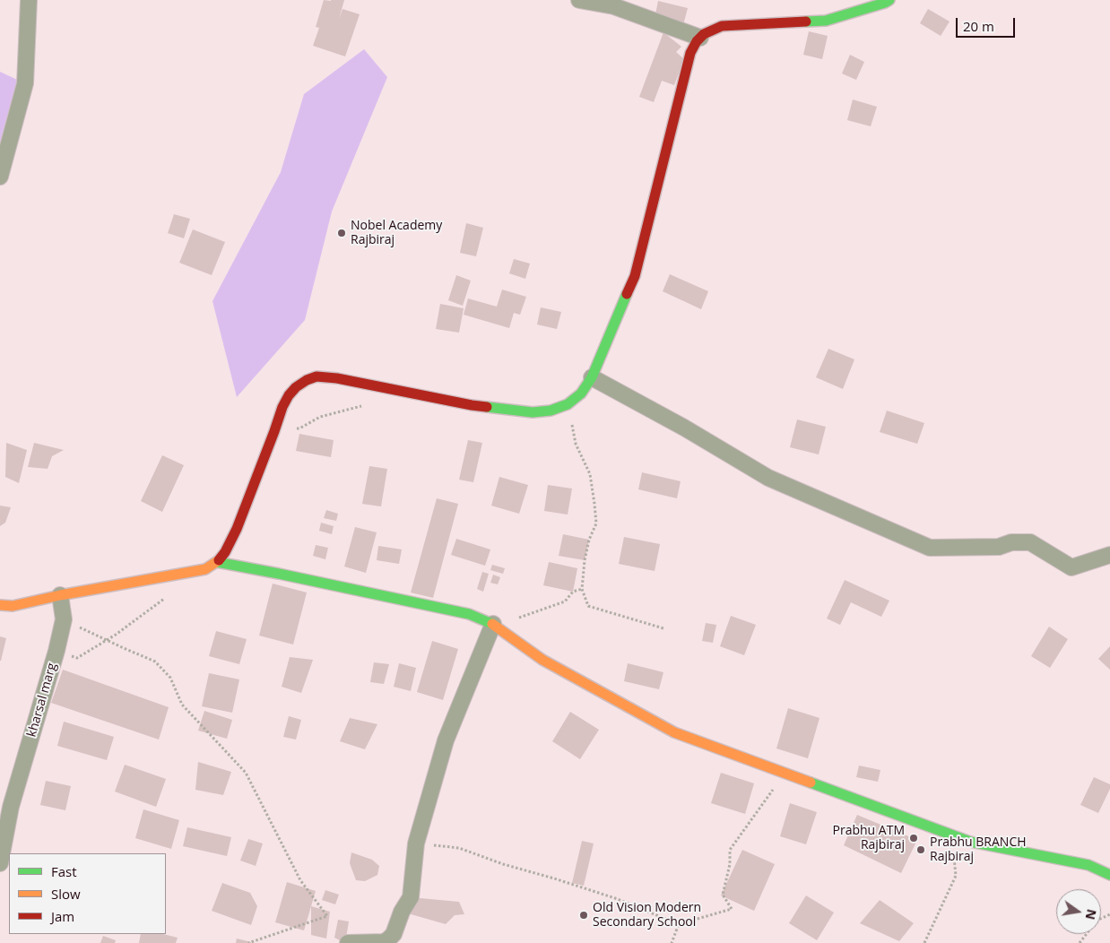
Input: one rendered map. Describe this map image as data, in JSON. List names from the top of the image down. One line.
{"streets":{"street":["kharsal marg"]},"places":["Nobel Academy Rajbiraj","Prabhu ATM Rajbiraj","Prabhu BRANCH Rajbiraj","Old Vision Modern Secondary School"],"legend":["Fast","Slow","Jam"],"scale_bar":"20 m","north":"right"}
